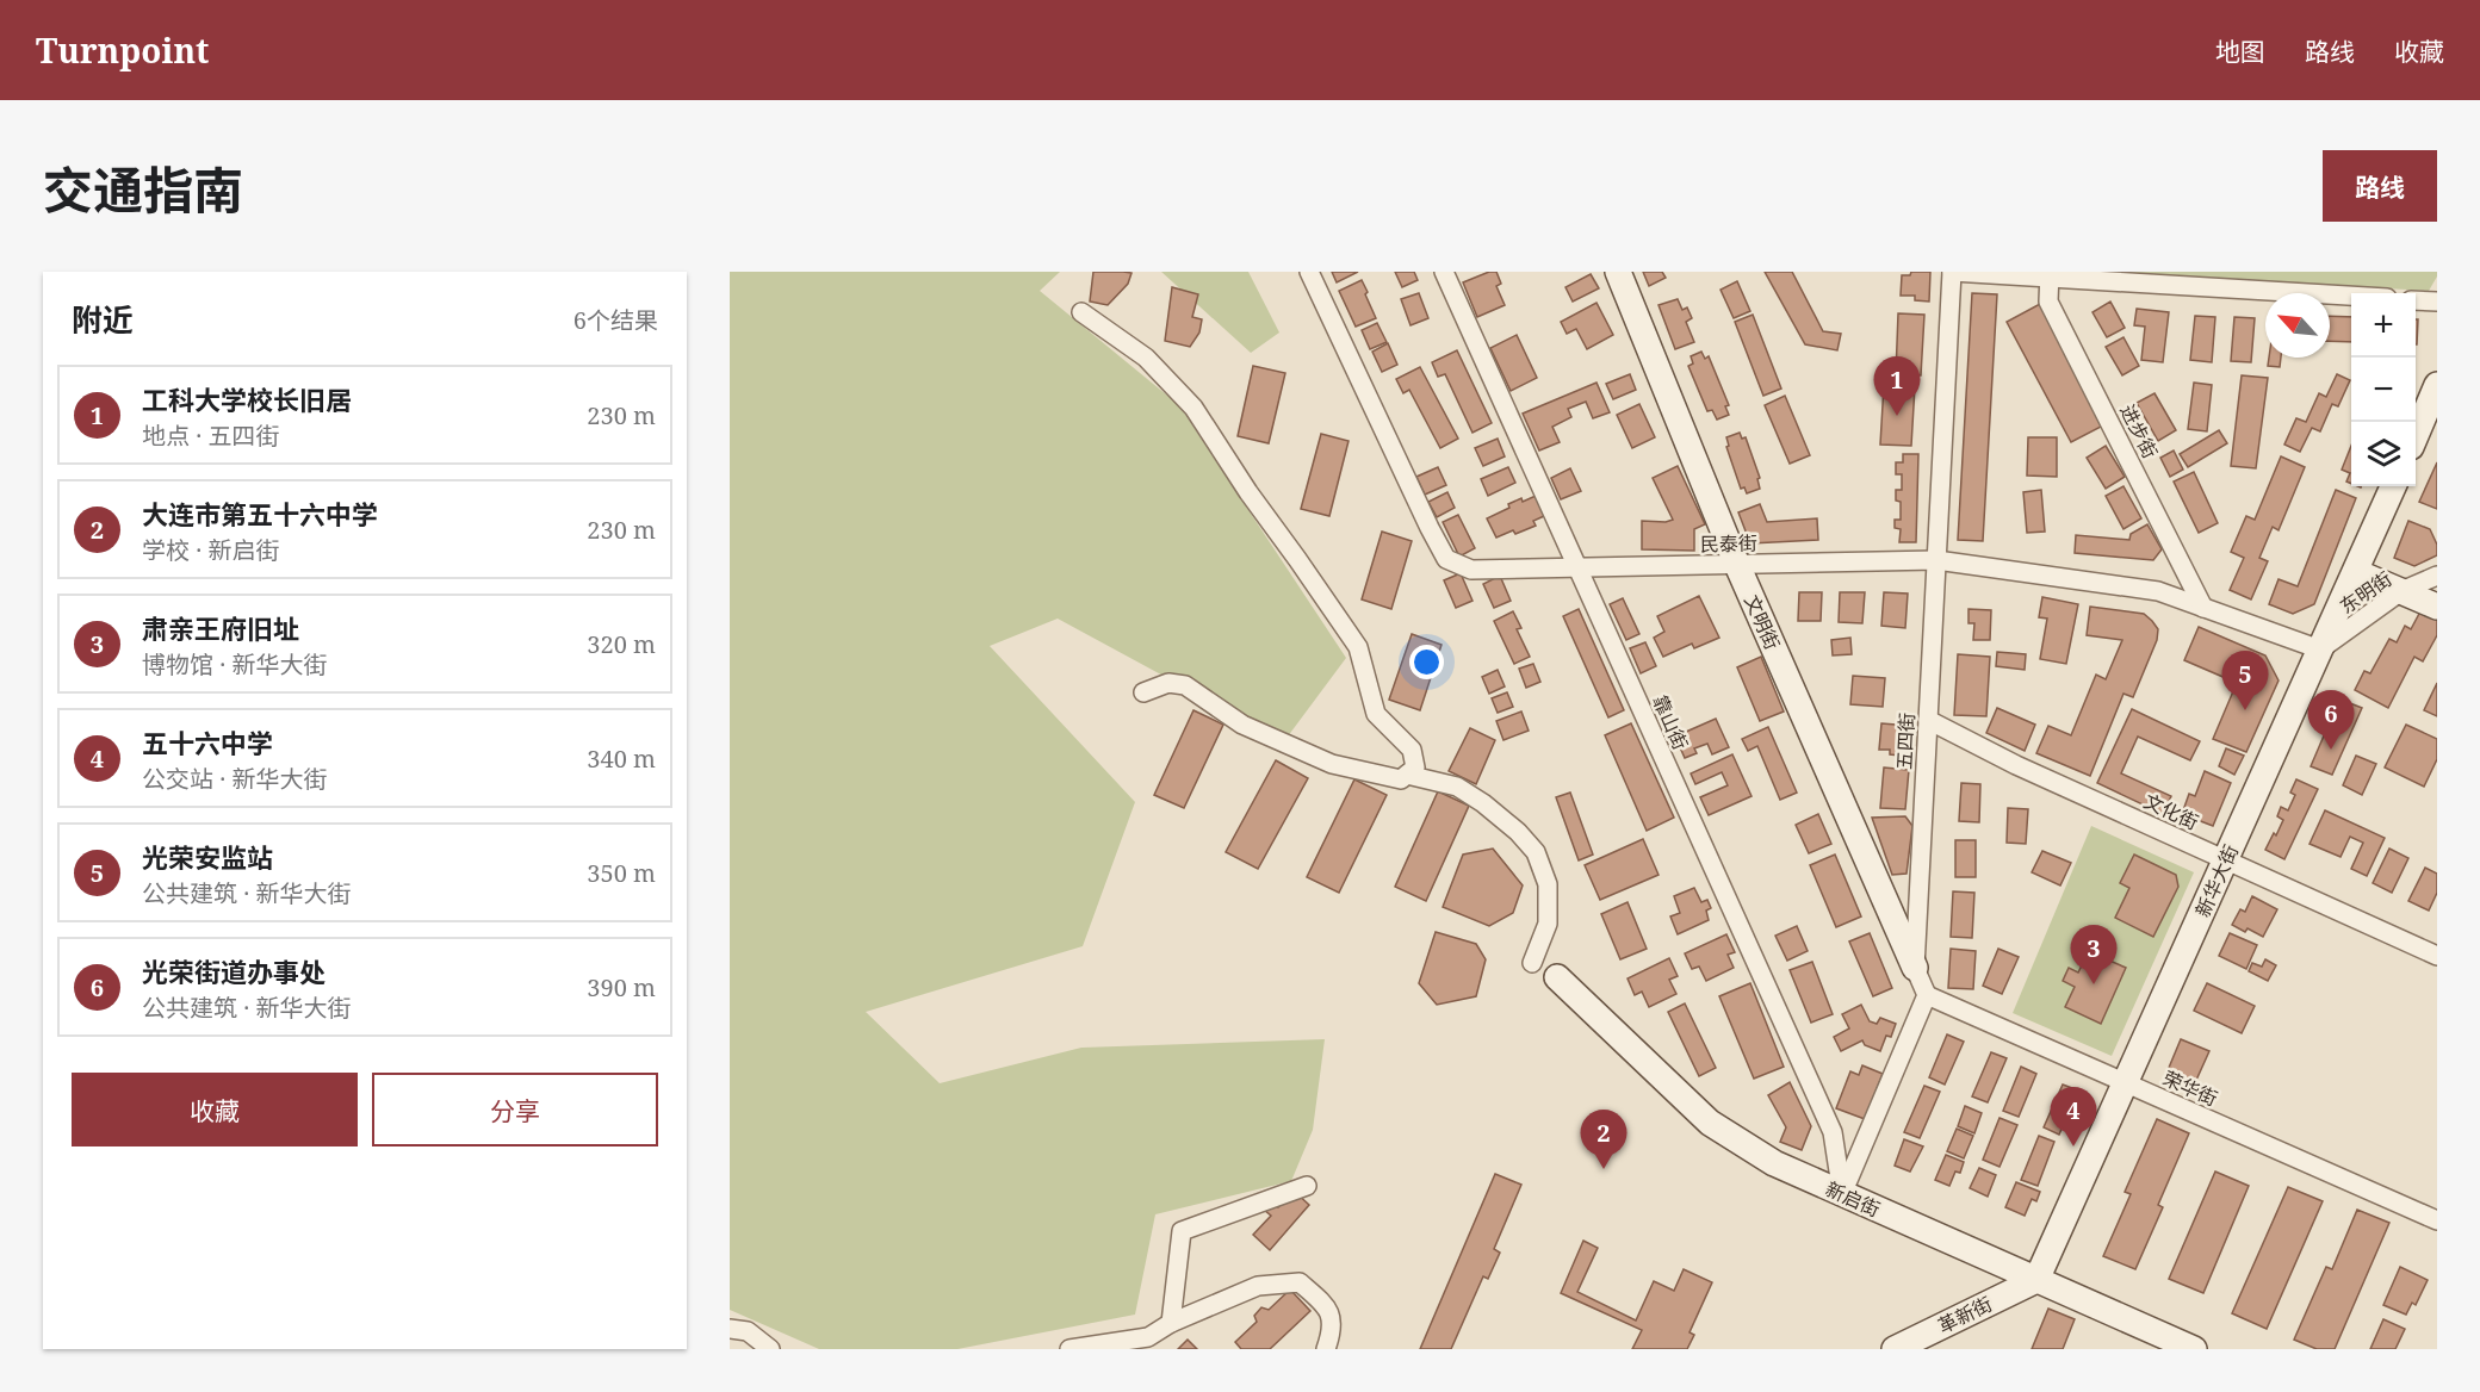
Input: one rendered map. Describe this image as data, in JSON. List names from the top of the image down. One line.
{"streets":{"street":["进步街","民泰街","东明街","文明街","靠山街","五四街","文化街","新华大街","荣华街","新启街","革新街"]},"crossings":[["进步街","民泰街"],["民泰街","东明街"],["民泰街","文明街"],["民泰街","靠山街"],["民泰街","五四街"],["民泰街","新华大街"],["东明街","新华大街"],["文明街","五四街"],["靠山街","新启街"],["五四街","文化街"],["五四街","荣华街"],["文化街","新华大街"],["新华大街","荣华街"],["新华大街","新启街"],["新华大街","革新街"],["新启街","革新街"]],"north":"top left","page":{"header":"Turnpoint","nav":["地图","路线","收藏"],"title":"交通指南","buttons":["路线",["收藏","分享"]],"heading":["附近","6个结果"],"map_buttons":["+","−"],"pins":["1","5","6","3","4","2"],"list":[{"mark":"1","name":"工科大学校长旧居","note":"地点 · 五四街","value":"230 m"},{"mark":"2","name":"大连市第五十六中学","note":"学校 · 新启街","value":"230 m"},{"mark":"3","name":"肃亲王府旧址","note":"博物馆 · 新华大街","value":"320 m"},{"mark":"4","name":"五十六中学","note":"公交站 · 新华大街","value":"340 m"},{"mark":"5","name":"光荣安监站","note":"公共建筑 · 新华大街","value":"350 m"},{"mark":"6","name":"光荣街道办事处","note":"公共建筑 · 新华大街","value":"390 m"}]}}
